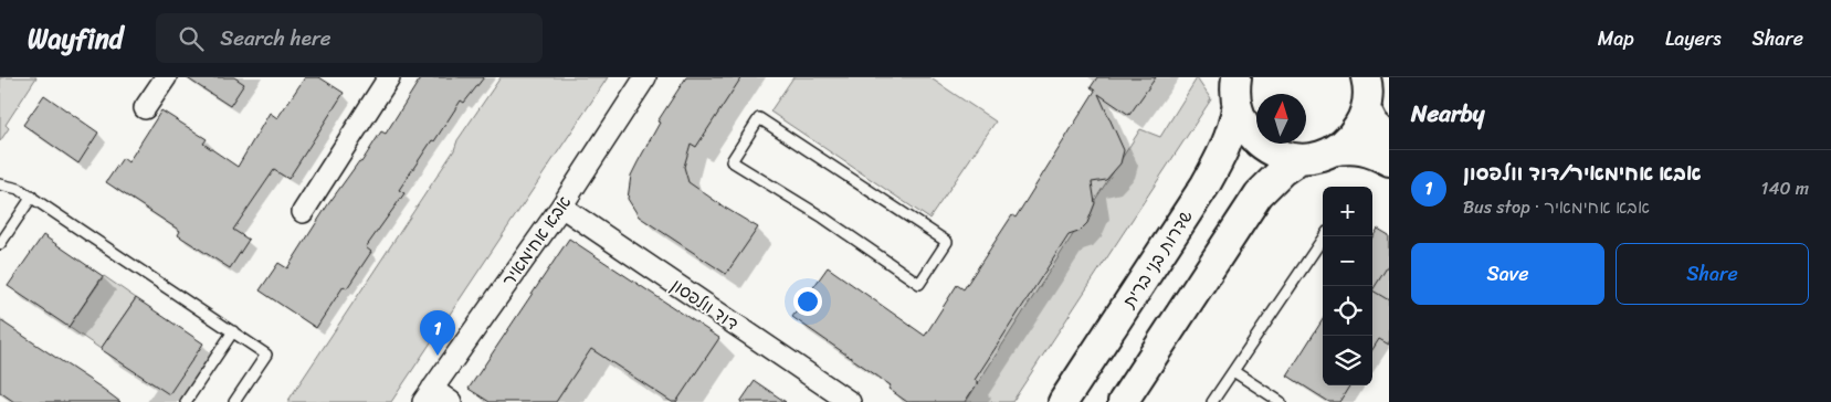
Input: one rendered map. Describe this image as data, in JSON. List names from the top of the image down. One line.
{"streets":{"main road":["שדרות בני ברית"],"street":["אבא אחימאיר","דוד וולפסון"]},"crossings":[["אבא אחימאיר","דוד וולפסון"]],"north":"top","page":{"header":"Wayfind","search":"Search here","nav":["Map","Layers","Share"],"heading":"Nearby","list":[{"mark":"1","name":"אבא אחימאיר/דוד וולפסון","note":"Bus stop · אבא אחימאיר","value":"140 m"}],"map_buttons":["+","−"],"buttons":["Save","Share"],"pins":"1"}}
